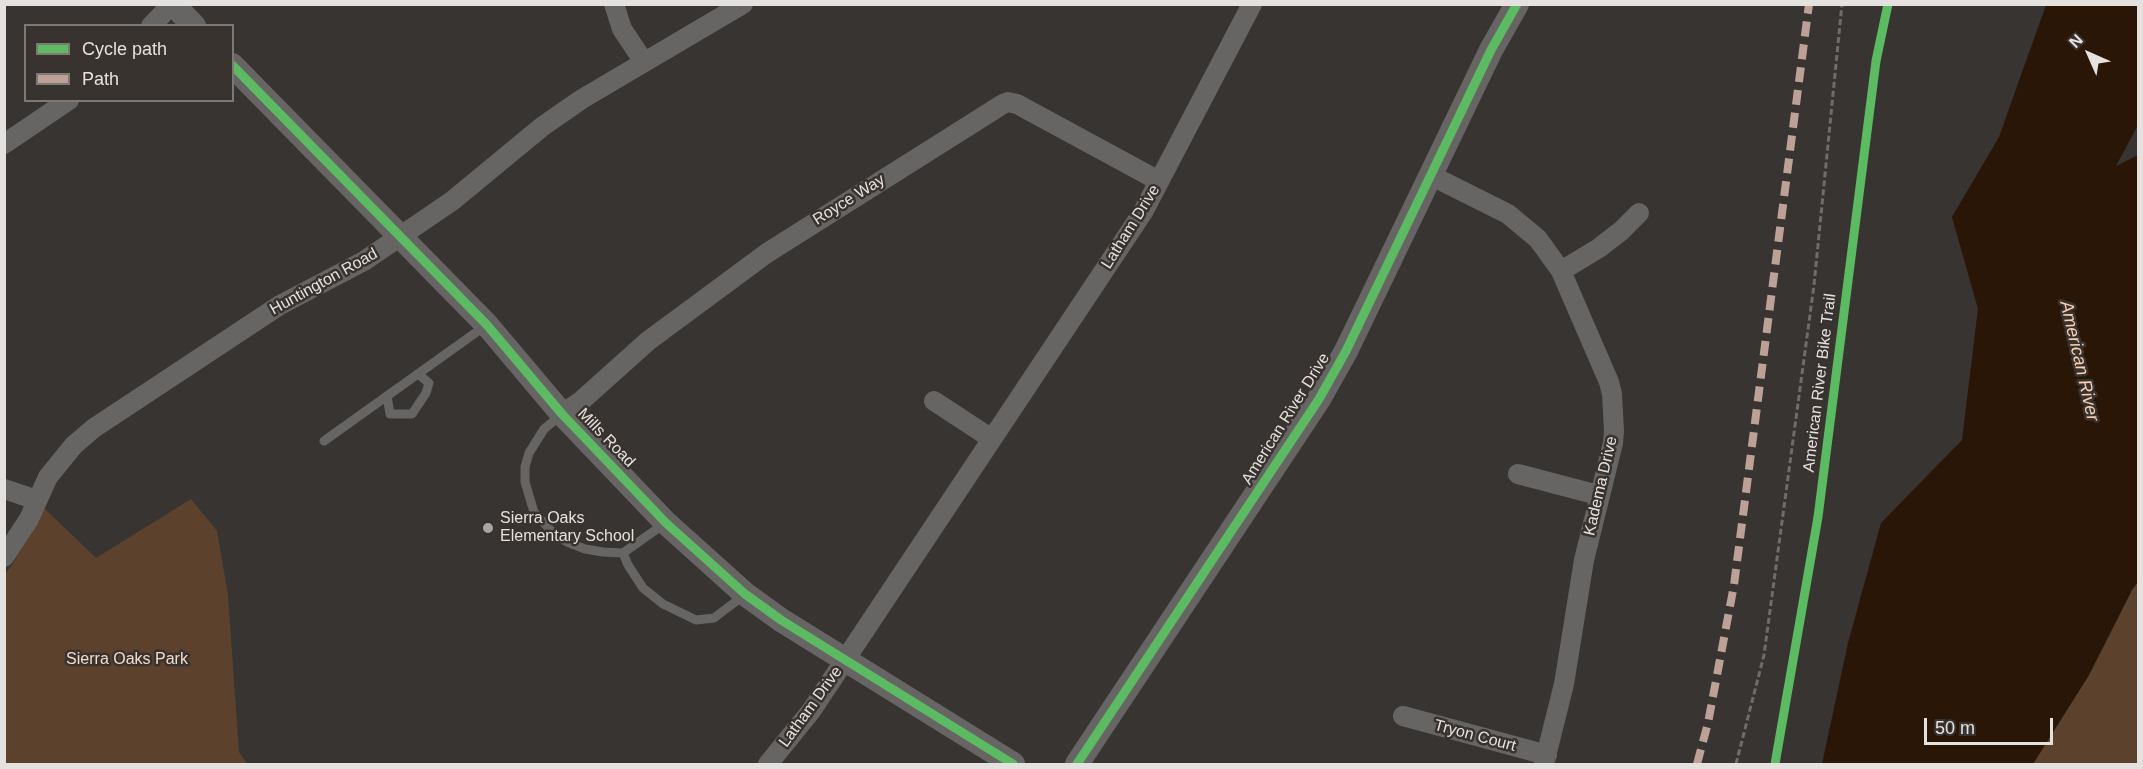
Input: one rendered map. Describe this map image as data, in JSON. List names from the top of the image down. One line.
{"streets":{"street":["Royce Way","Latham Drive","Huntington Road","American River Drive","Mills Road","Kadema Drive","Tryon Court"],"cycle path":["American River Bike Trail"]},"crossings":[["Royce Way","Latham Drive"],["Royce Way","Mills Road"],["Latham Drive","Mills Road"],["Huntington Road","Mills Road"],["American River Drive","Kadema Drive"],["Kadema Drive","Tryon Court"]],"water":["American River"],"parks":["Sierra Oaks Park"],"places":["Sierra Oaks Elementary School"],"legend":["Cycle path","Path"],"scale_bar":"50 m","north":"top left"}
